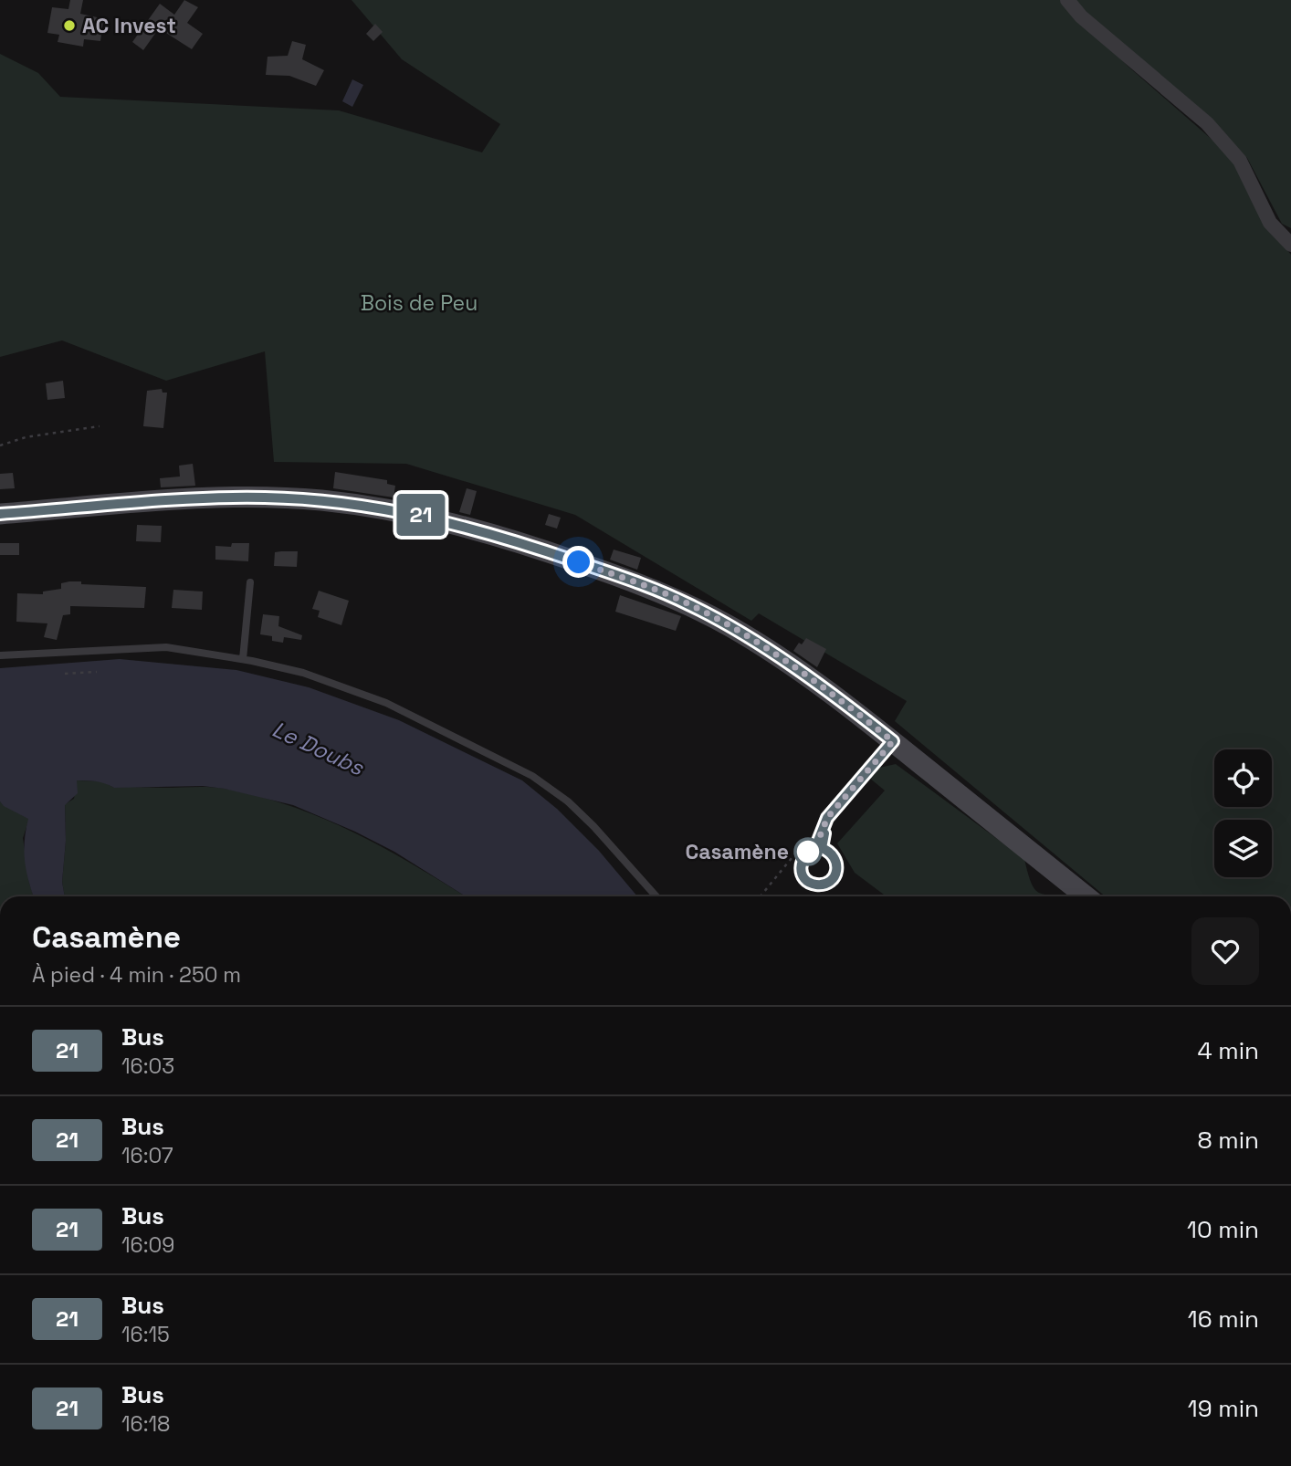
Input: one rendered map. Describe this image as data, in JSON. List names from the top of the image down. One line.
{"water":["Le Doubs"],"parks":["Bois de Peu"],"places":["AC Invest","Casamène"],"lines":["bus line 21"],"page":{"on_map":"21","heading":["Casamène","À pied · 4 min · 250 m"],"list":[{"mark":"21","name":"Bus","note":"16:03","value":"4 min"},{"mark":"21","name":"Bus","note":"16:07","value":"8 min"},{"mark":"21","name":"Bus","note":"16:09","value":"10 min"},{"mark":"21","name":"Bus","note":"16:15","value":"16 min"},{"mark":"21","name":"Bus","note":"16:18","value":"19 min"}]}}
